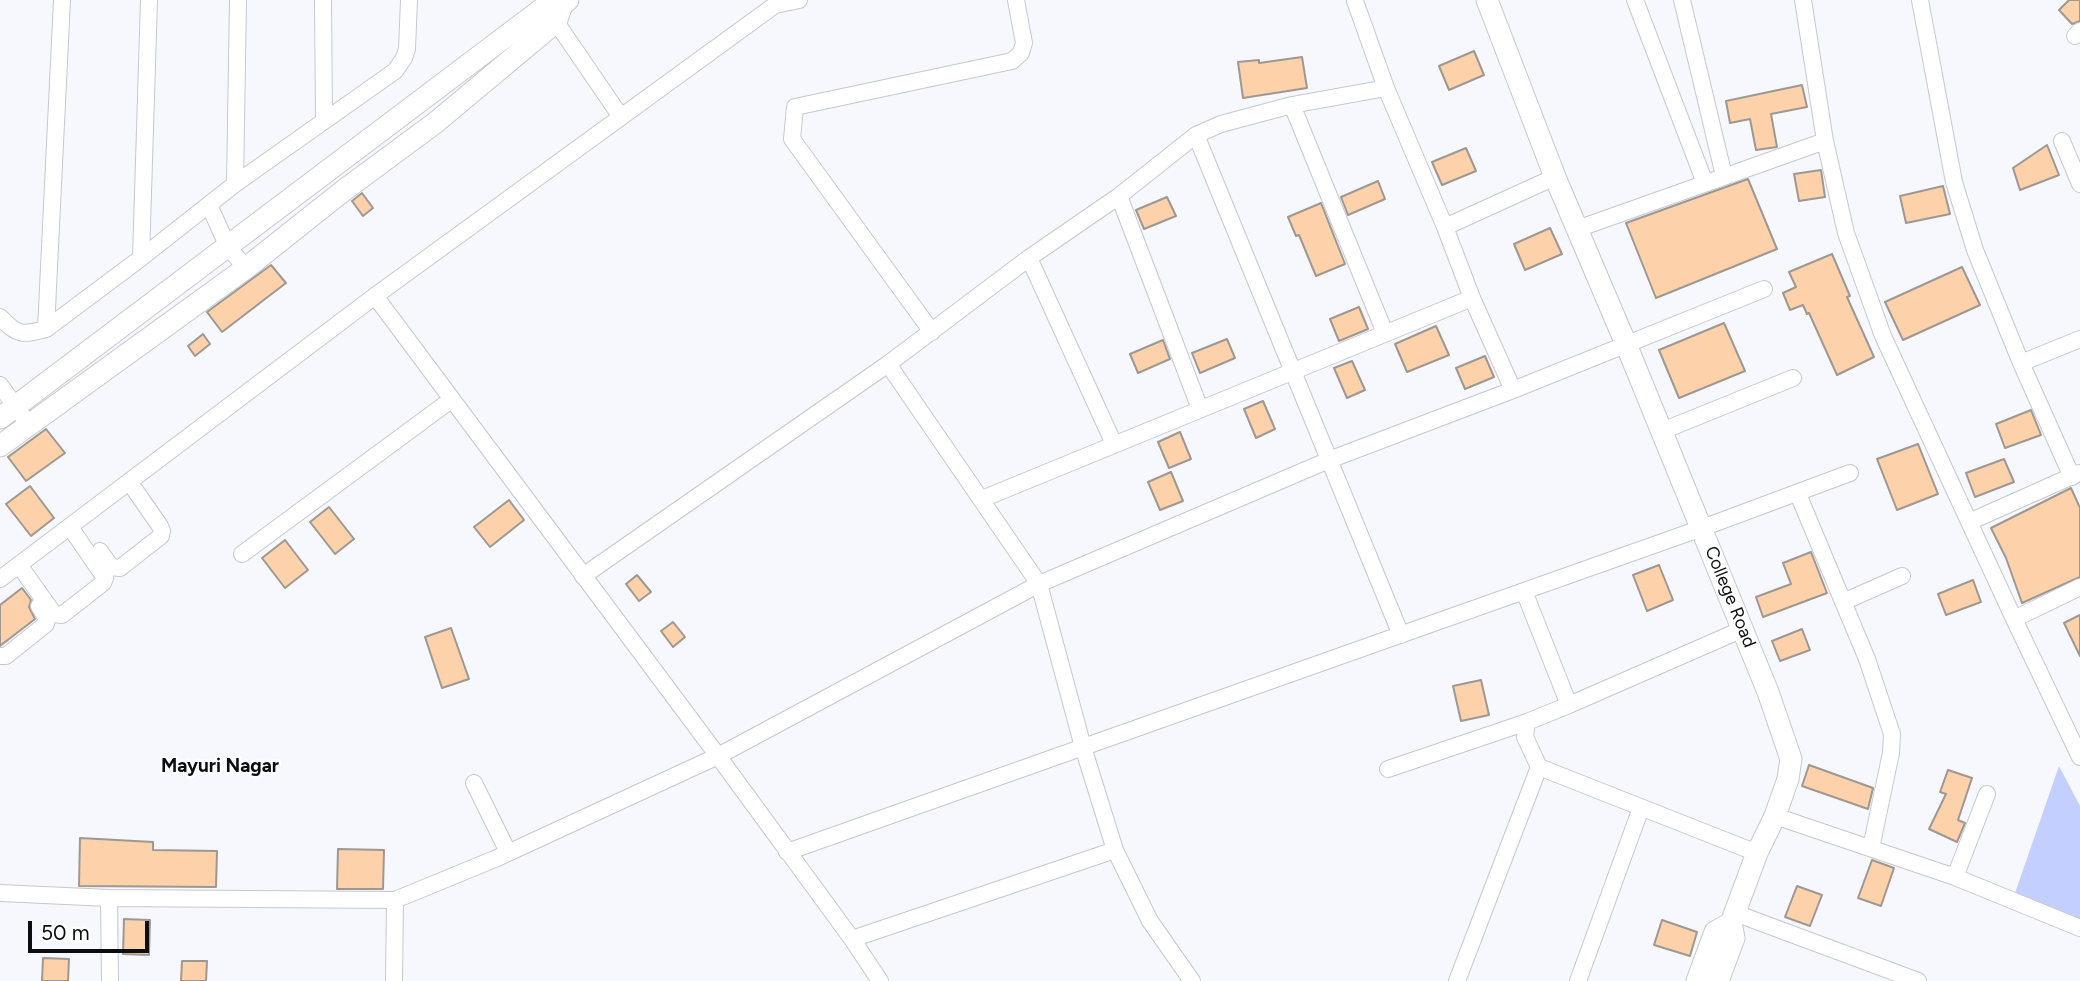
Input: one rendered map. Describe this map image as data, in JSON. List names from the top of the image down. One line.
{"streets":{"street":["College Road"]},"districts":["Mayuri Nagar"],"scale_bar":"50 m"}
